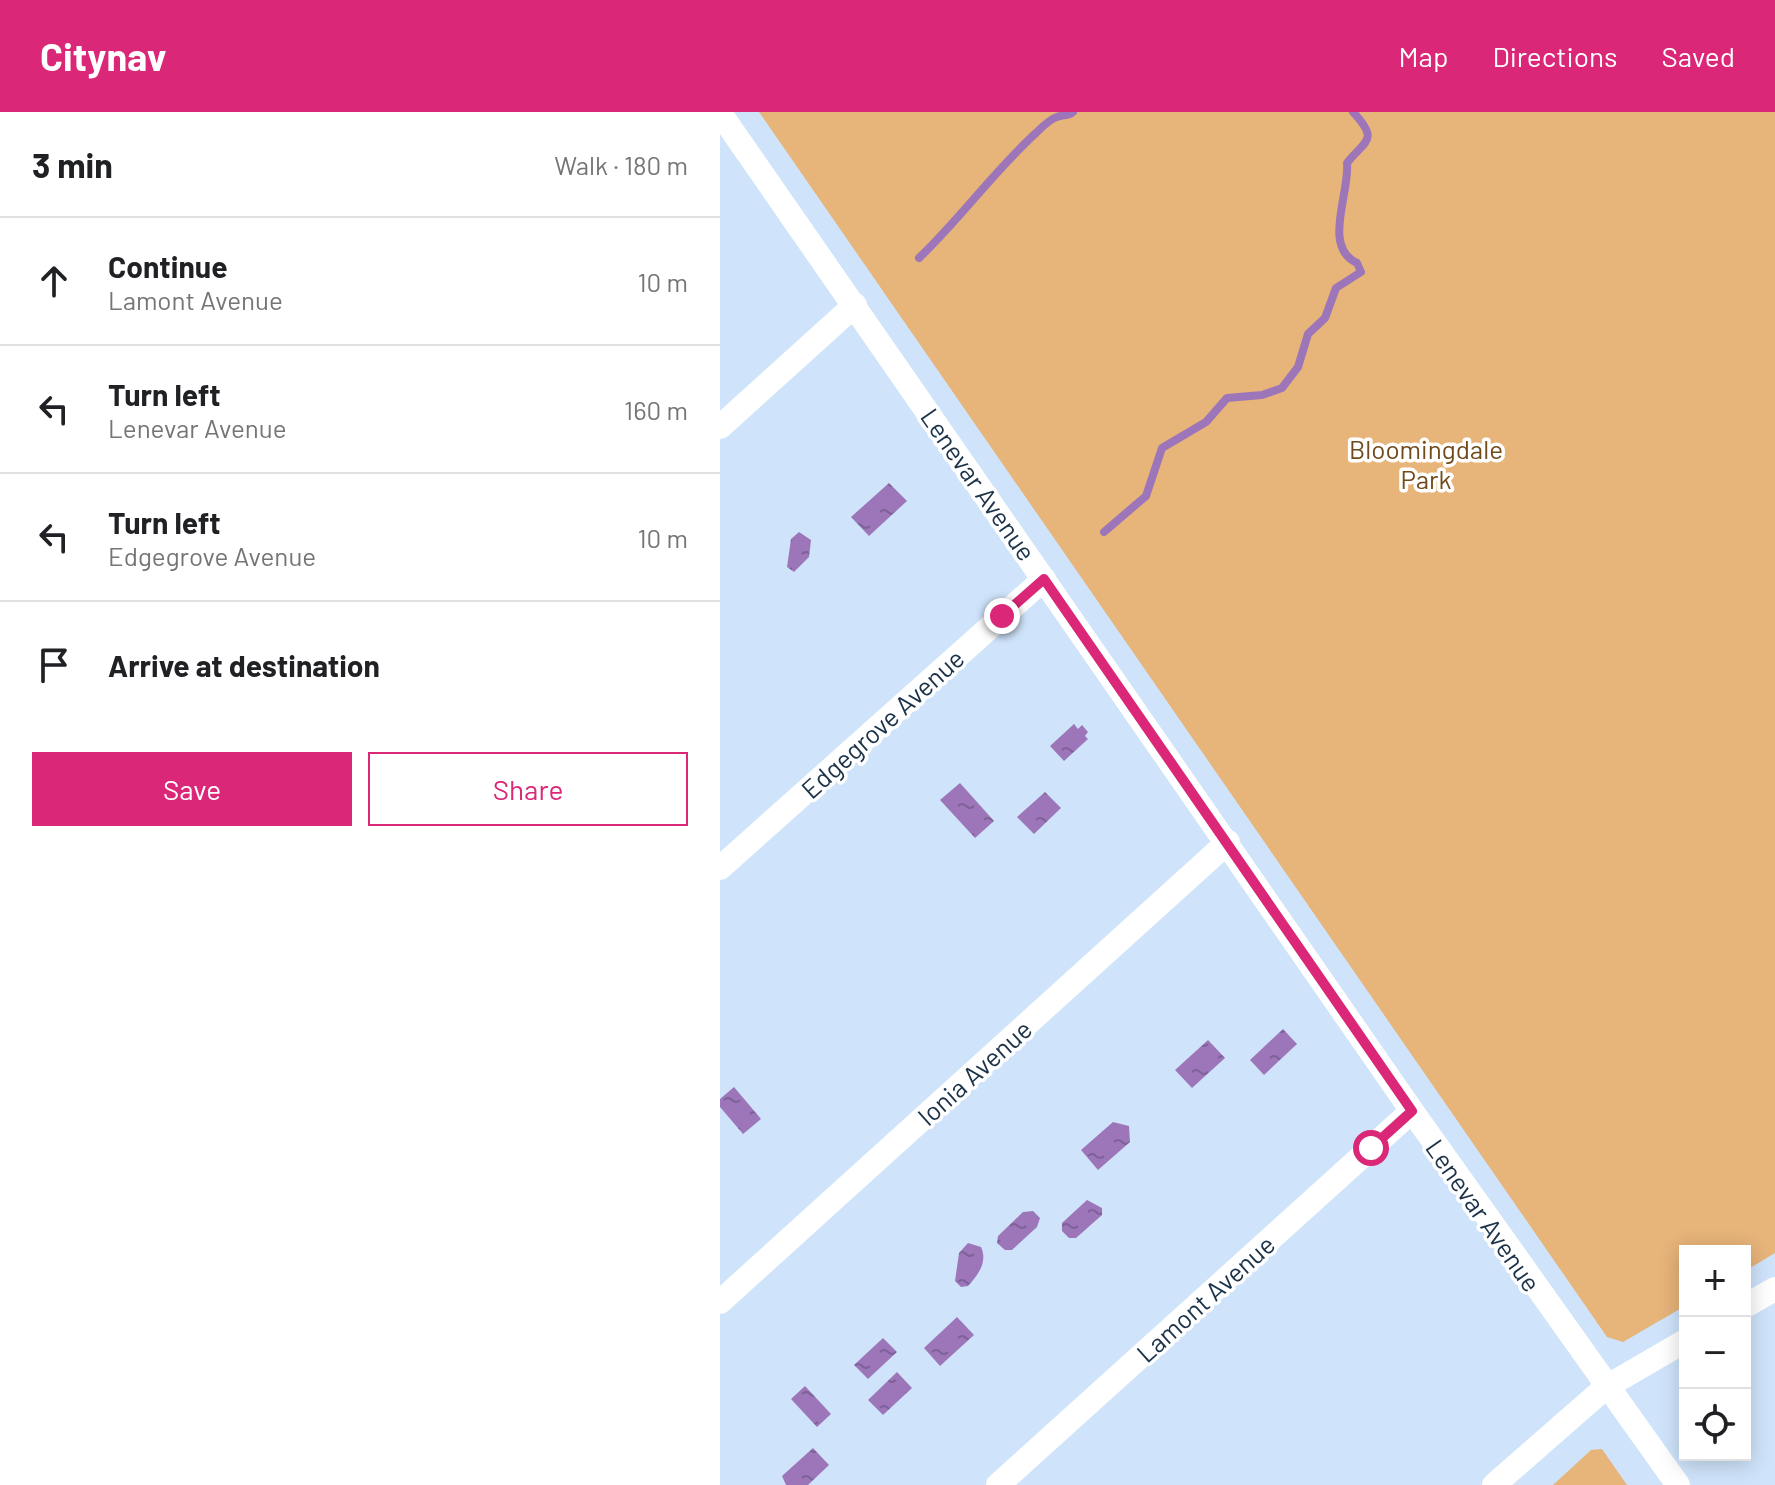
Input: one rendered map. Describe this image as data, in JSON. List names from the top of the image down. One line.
{"streets":{"street":["Lenevar Avenue","Edgegrove Avenue","Ionia Avenue","Lamont Avenue"]},"crossings":[["Lenevar Avenue","Edgegrove Avenue"],["Lenevar Avenue","Ionia Avenue"],["Lenevar Avenue","Lamont Avenue"]],"parks":["Bloomingdale Park"],"page":{"header":"Citynav","nav":["Map","Directions","Saved"],"heading":["3 min","Walk · 180 m"],"list":[["Continue","Lamont Avenue","10 m"],["Turn left","Lenevar Avenue","160 m"],["Turn left","Edgegrove Avenue","10 m"],"Arrive at destination"],"buttons":["Save","Share"],"map_buttons":["+","−"]}}
